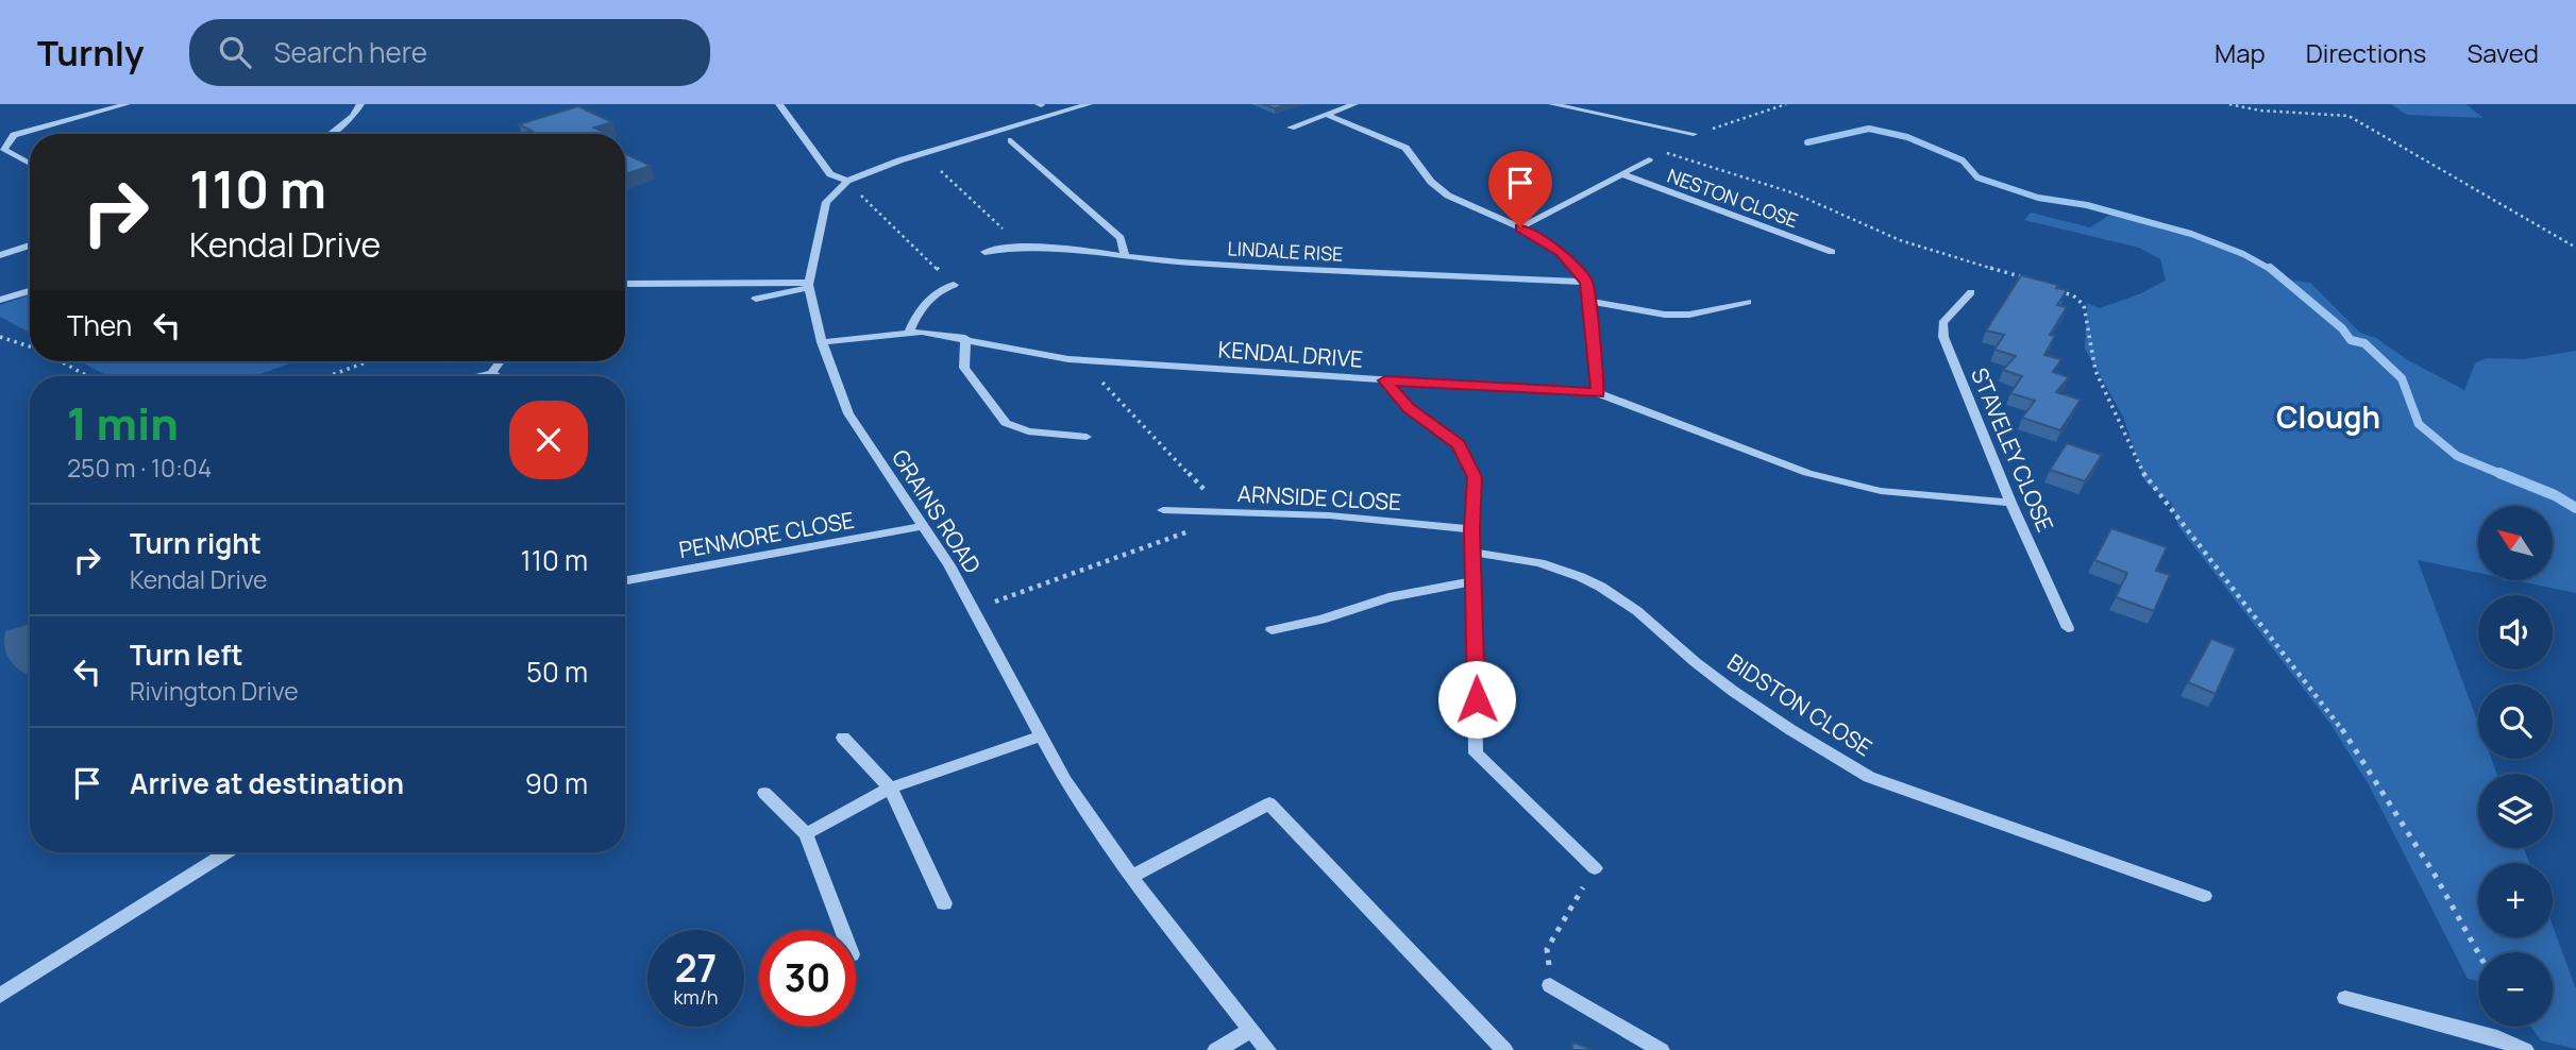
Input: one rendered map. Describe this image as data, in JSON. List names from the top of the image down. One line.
{"streets":{"street":["NESTON CLOSE","LINDALE RISE","KENDAL DRIVE","STAVELEY CLOSE","ARNSIDE CLOSE","GRAINS ROAD","PENMORE CLOSE","BIDSTON CLOSE"]},"crossings":[["KENDAL DRIVE","STAVELEY CLOSE"],["KENDAL DRIVE","GRAINS ROAD"],["GRAINS ROAD","PENMORE CLOSE"]],"districts":["Clough"],"north":"top left","page":{"header":"Turnly","search":"Search here","nav":["Map","Directions","Saved"],"turn":["110 m","Kendal Drive"],"then":"Then","heading":["1 min","250 m · 10:04"],"list":[{"name":"Turn right","note":"Kendal Drive","value":"110 m"},{"name":"Turn left","note":"Rivington Drive","value":"50 m"},{"name":"Arrive at destination","value":"90 m"}],"map_buttons":["+","−"],"speed":"27 km/h","limit":"30"}}
